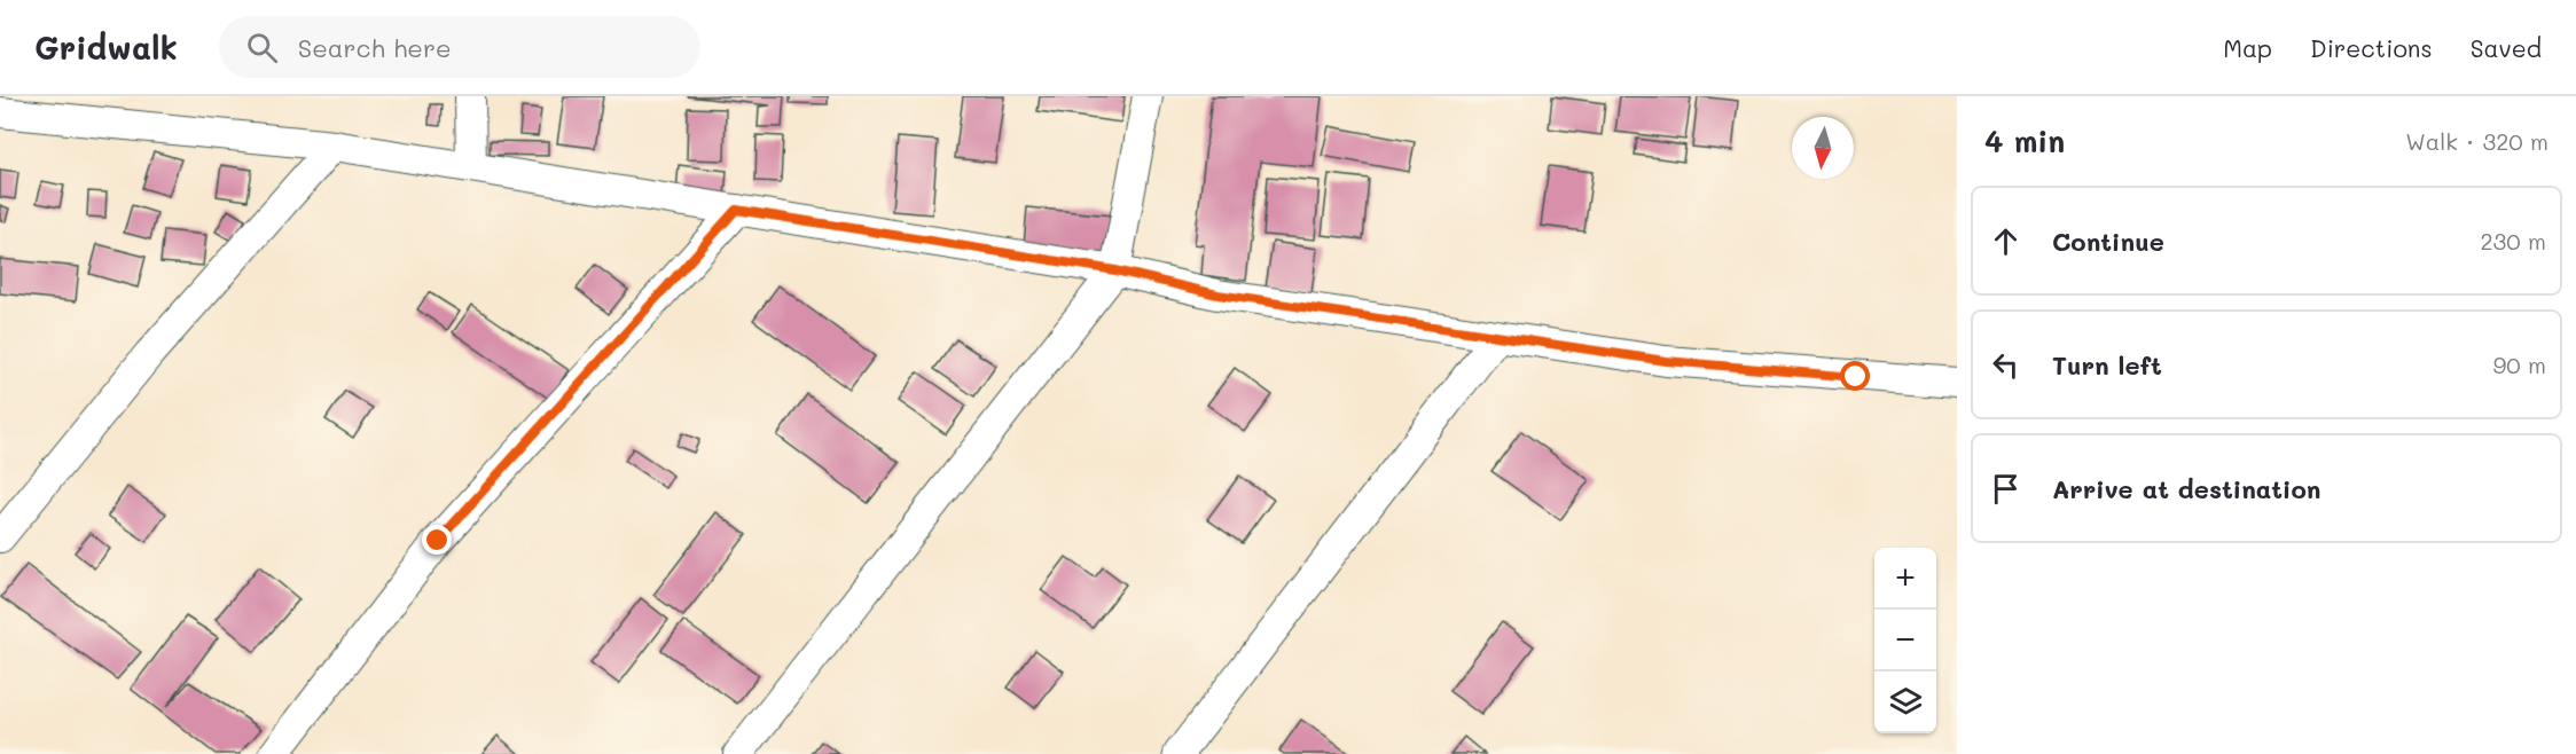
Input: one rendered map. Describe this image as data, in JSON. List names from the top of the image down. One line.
{"north":"bottom","page":{"header":"Gridwalk","search":"Search here","nav":["Map","Directions","Saved"],"heading":["4 min","Walk · 320 m"],"list":[["Continue","230 m"],["Turn left","90 m"],"Arrive at destination"],"map_buttons":["+","−"]}}
